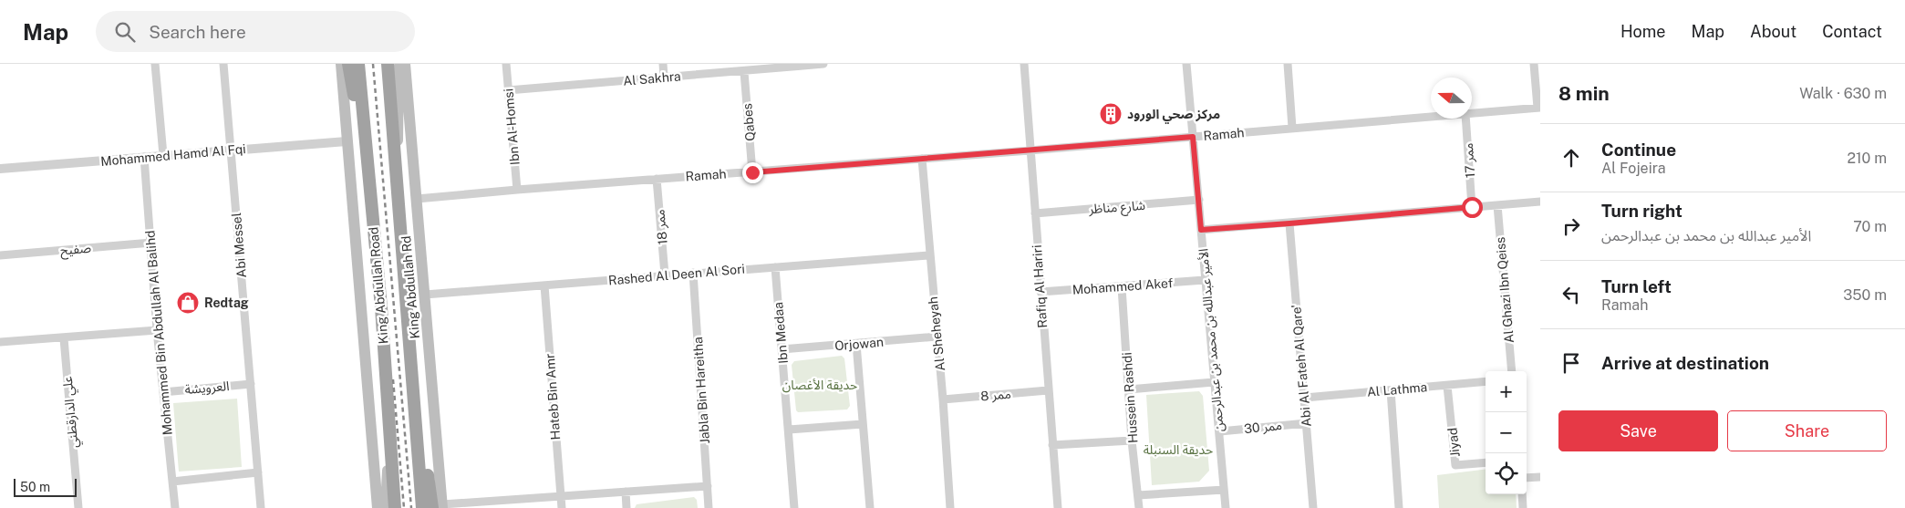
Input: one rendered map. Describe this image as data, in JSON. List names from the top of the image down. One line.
{"streets":{"highway":["King Abdullah Road"],"main road":["King Abdullah Rd"],"street":["Al Sakhra","Qabes","Ibn Al-Homsi","Ramah","Mohammed Hamd Al Fqi","ممر 17","شارع مناظر","ممر 18","Abi Messel","صفيح","Rashed Al Deen Al Sori","Rafiq Al Hariri","Mohammed Akef","Al Ghazi Ibn Qeiss","Mohammed Bin Abdullah Al Balihd","Ibn Medaa","Al Sheheyah","الأمير عبدالله بن محمد بن عبدالرحمن","Orjowan","Abi Al Fateh Al Qare'","العرويشة","Al Lathma","Jabla Bin Hareitha","ممر 8","Hateb Bin Amr","Hussein Rashdi","علي الدارقطني","ممر 30","Jiyad"]},"crossings":[["Al Sakhra","Qabes"],["Al Sakhra","Ibn Al-Homsi"],["Qabes","Ramah"],["Ibn Al-Homsi","Ramah"],["Ramah","ممر 18"],["Ramah","Rafiq Al Hariri"],["Ramah","King Abdullah Rd"],["Ramah","Al Sheheyah"],["Ramah","الأمير عبدالله بن محمد بن عبدالرحمن"],["Mohammed Hamd Al Fqi","Abi Messel"],["Mohammed Hamd Al Fqi","Mohammed Bin Abdullah Al Balihd"],["شارع مناظر","Rafiq Al Hariri"],["شارع مناظر","الأمير عبدالله بن محمد بن عبدالرحمن"],["ممر 18","Rashed Al Deen Al Sori"],["Abi Messel","العرويشة"],["صفيح","Mohammed Bin Abdullah Al Balihd"],["Rashed Al Deen Al Sori","King Abdullah Rd"],["Rashed Al Deen Al Sori","Ibn Medaa"],["Rashed Al Deen Al Sori","Al Sheheyah"],["Rashed Al Deen Al Sori","Jabla Bin Hareitha"],["Rashed Al Deen Al Sori","Hateb Bin Amr"],["Rafiq Al Hariri","Mohammed Akef"],["Rafiq Al Hariri","ممر 8"],["Mohammed Akef","الأمير عبدالله بن محمد بن عبدالرحمن"],["Mohammed Akef","Hussein Rashdi"],["Mohammed Bin Abdullah Al Balihd","العرويشة"],["Ibn Medaa","Orjowan"],["Al Sheheyah","Orjowan"],["Al Sheheyah","ممر 8"],["الأمير عبدالله بن محمد بن عبدالرحمن","ممر 30"],["Abi Al Fateh Al Qare'","Al Lathma"],["Abi Al Fateh Al Qare'","ممر 30"],["Al Lathma","Jiyad"]],"parks":["حديقة الأغصان","حديقة السنبلة"],"places":{"building":["مركز صحي الورود"],"shop":["Redtag"]},"scale_bar":"50 m","north":"left","page":{"header":"Map","search":"Search here","nav":["Home","Map","About","Contact"],"heading":["8 min","Walk · 630 m"],"list":[["Continue","Al Fojeira","210 m"],["Turn right","الأمير عبدالله بن محمد بن عبدالرحمن","70 m"],["Turn left","Ramah","350 m"],"Arrive at destination"],"map_buttons":["+","−"],"buttons":["Save","Share"],"scale":"50 m"}}
